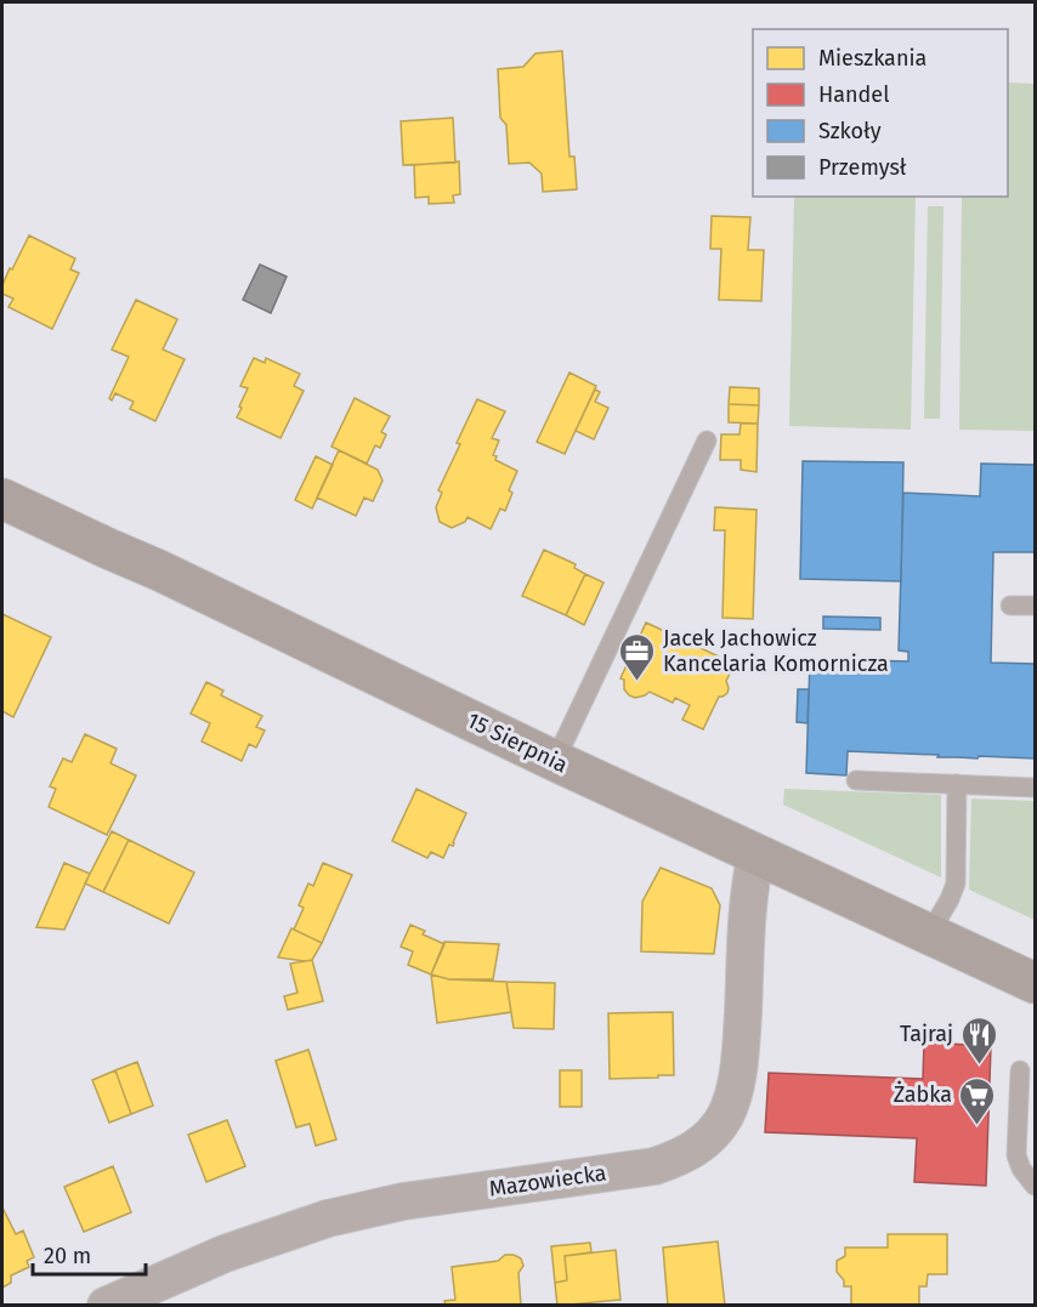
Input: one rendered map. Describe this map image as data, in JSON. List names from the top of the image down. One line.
{"streets":{"street":["15 Sierpnia","Mazowiecka"]},"crossings":[["15 Sierpnia","Mazowiecka"]],"places":{"office":["Jacek Jachowicz Kancelaria Komornicza"],"restaurant":["Tajraj"],"supermarket":["Żabka"]},"legend":["Mieszkania","Handel","Szkoły","Przemysł"],"scale_bar":"20 m"}
